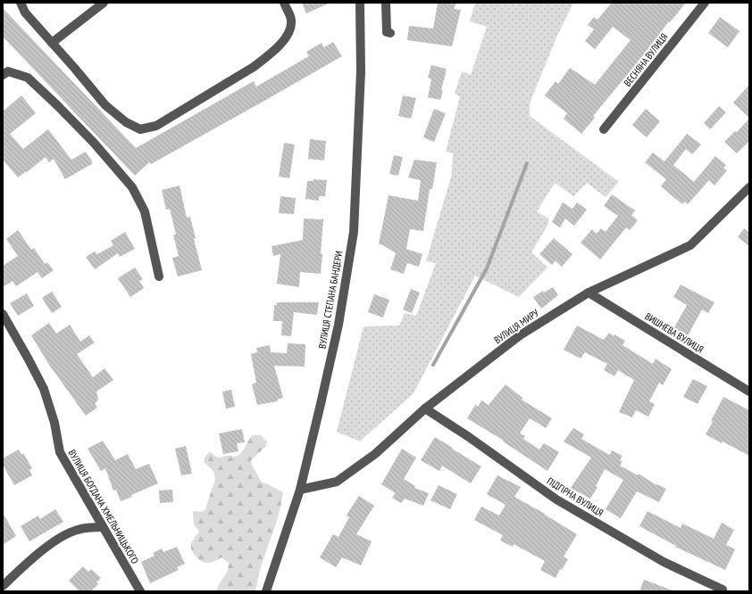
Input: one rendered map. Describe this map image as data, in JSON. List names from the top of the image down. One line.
{"streets":{"street":["ВЕСНЯНА ВУЛИЦЯ","ВУЛИЦЯ СТЕПАНА БАНДЕРИ","ВУЛИЦЯ МИРУ","ВИШНЕВА ВУЛИЦЯ","ПІДГІРНА ВУЛИЦЯ","ВУЛИЦЯ БОГДАНА ХМЕЛЬНИЦЬКОГО"]},"crossings":[["ВУЛИЦЯ СТЕПАНА БАНДЕРИ","ВУЛИЦЯ МИРУ"],["ВУЛИЦЯ МИРУ","ВИШНЕВА ВУЛИЦЯ"],["ВУЛИЦЯ МИРУ","ПІДГІРНА ВУЛИЦЯ"]]}
